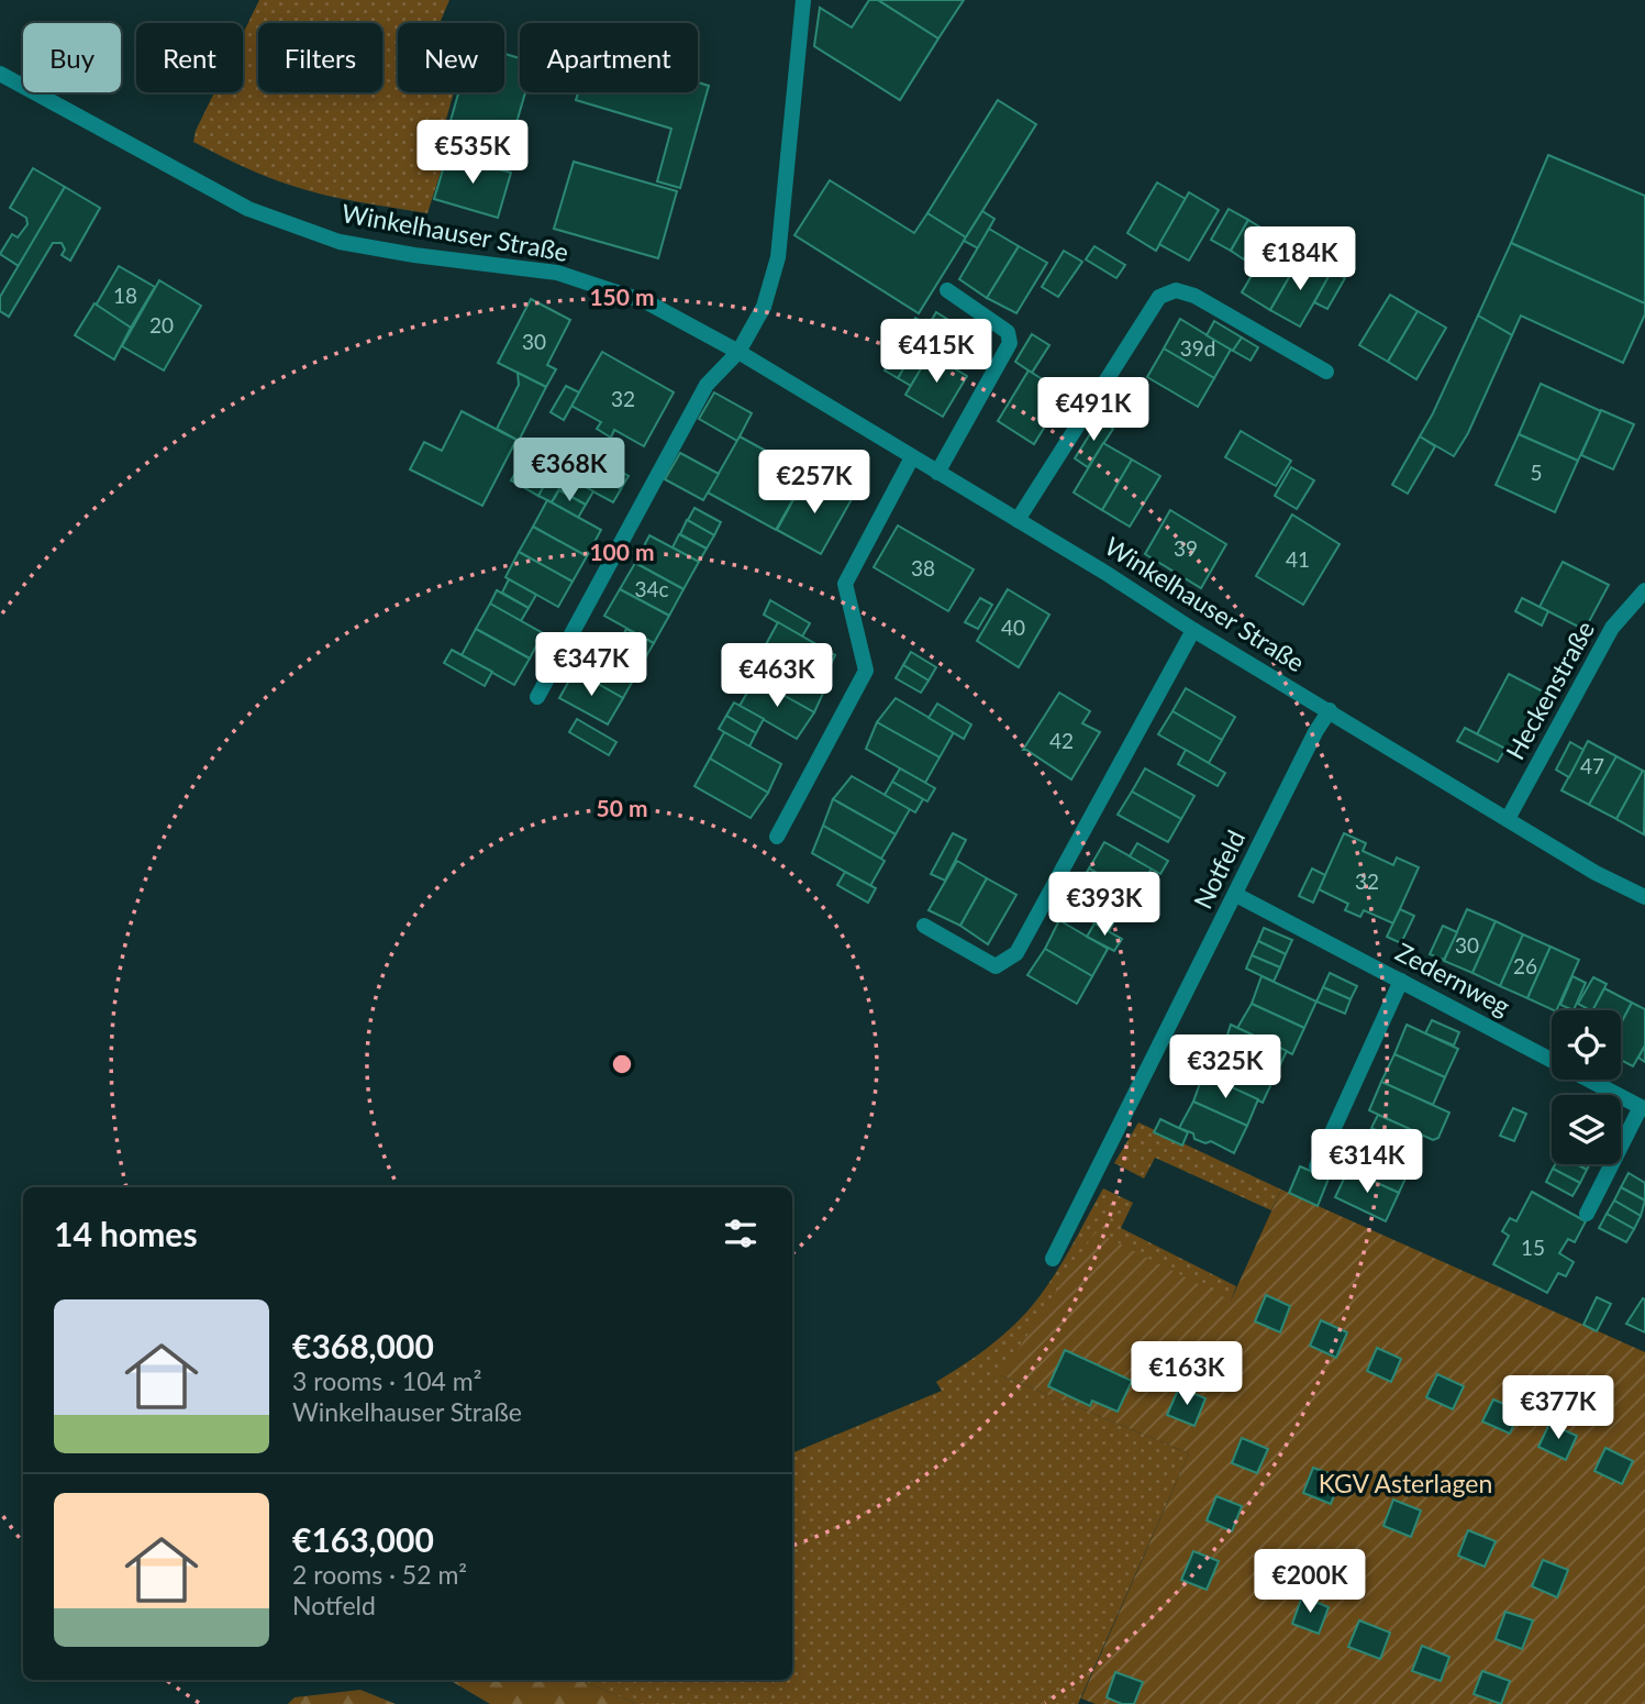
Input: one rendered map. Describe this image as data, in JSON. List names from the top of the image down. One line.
{"streets":{"street":["Winkelhauser Straße","Heckenstraße","Notfeld","Zedernweg"]},"crossings":[["Winkelhauser Straße","Heckenstraße"],["Winkelhauser Straße","Notfeld"],["Notfeld","Zedernweg"]],"parks":["KGV Asterlagen"],"house_numbers":["18","20","30","39d","32","5","39","41","38","34c","40","42","47","32","30","26","15"],"page":{"chip":["Buy","Rent","Filters","New","Apartment"],"price":["€535K","€184K","€415K","€491K","€368K","€257K","€347K","€463K","€393K","€325K","€314K","€163K","€377K","€200K"],"heading":"14 homes","list":[{"name":"€368,000","note":"3 rooms · 104 m² · Winkelhauser Straße"},{"name":"€163,000","note":"2 rooms · 52 m² · Notfeld"}]},"rings":["150 m","100 m","50 m"]}
